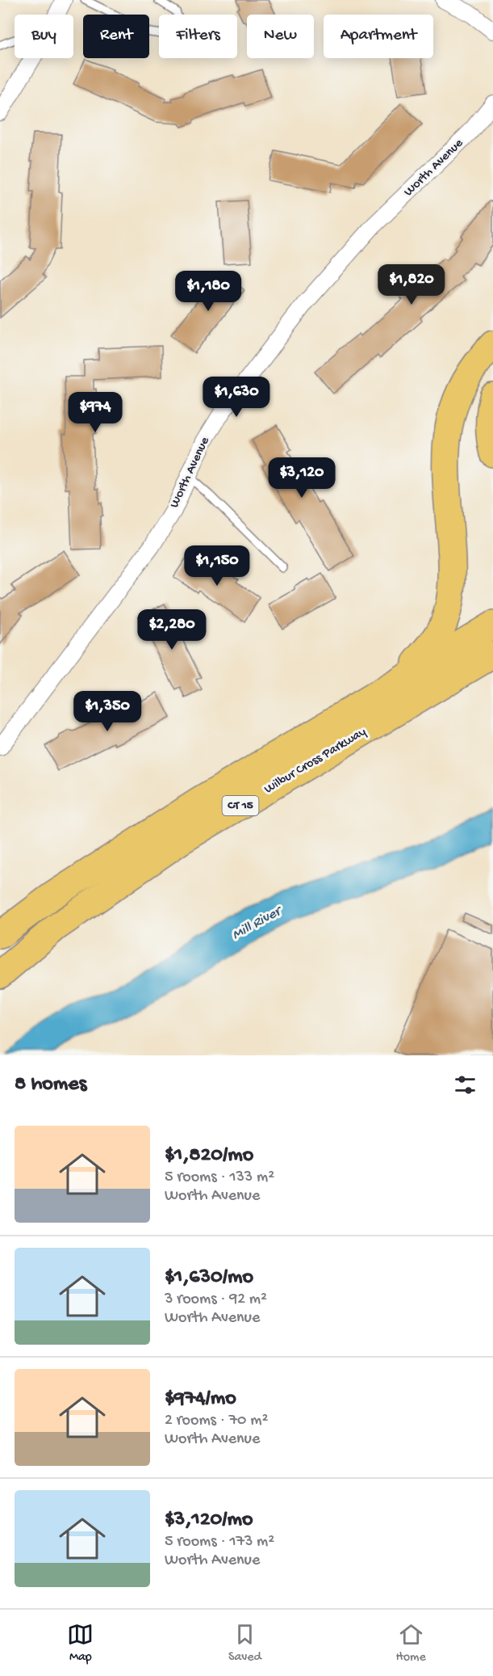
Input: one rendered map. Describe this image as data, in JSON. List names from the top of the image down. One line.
{"streets":{"highway":["Wilbur Cross Parkway","CT 15"],"street":["Worth Avenue"]},"water":["Mill River"],"page":{"chip":["Buy","Rent","Filters","New","Apartment"],"price":["$1,820","$1,180","$1,630","$974","$3,120","$1,150","$2,280","$1,350"],"heading":"8 homes","list":[{"name":"$1,820/mo","note":"5 rooms · 133 m² · Worth Avenue"},{"name":"$1,630/mo","note":"3 rooms · 92 m² · Worth Avenue"},{"name":"$974/mo","note":"2 rooms · 70 m² · Worth Avenue"},{"name":"$3,120/mo","note":"5 rooms · 173 m² · Worth Avenue"}],"tabs":["Map","Saved","Home"]}}
